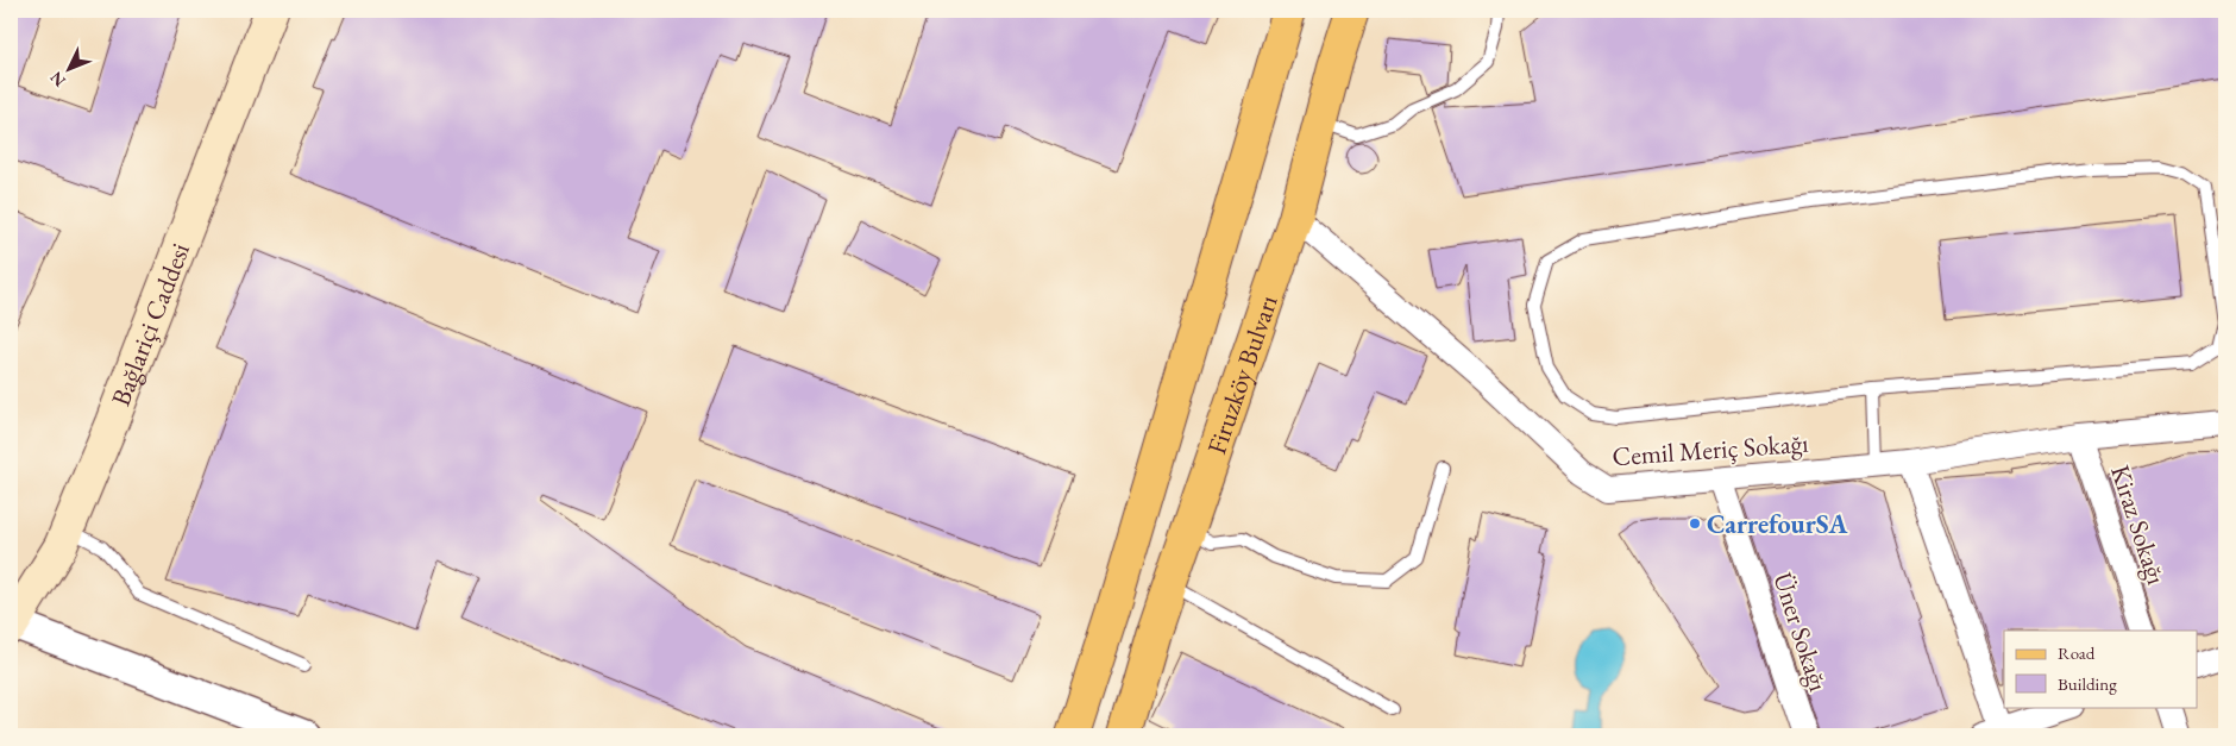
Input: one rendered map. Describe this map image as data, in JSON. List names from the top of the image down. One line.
{"streets":{"main road":["Bağlariçi Caddesi","Firuzköy Bulvarı"],"street":["Cemil Meriç Sokağı","Kiraz Sokağı","Üner Sokağı"]},"crossings":[["Firuzköy Bulvarı","Cemil Meriç Sokağı"],["Cemil Meriç Sokağı","Kiraz Sokağı"],["Cemil Meriç Sokağı","Üner Sokağı"]],"places":["CarrefourSA"],"legend":["Road","Building"],"north":"bottom left"}
